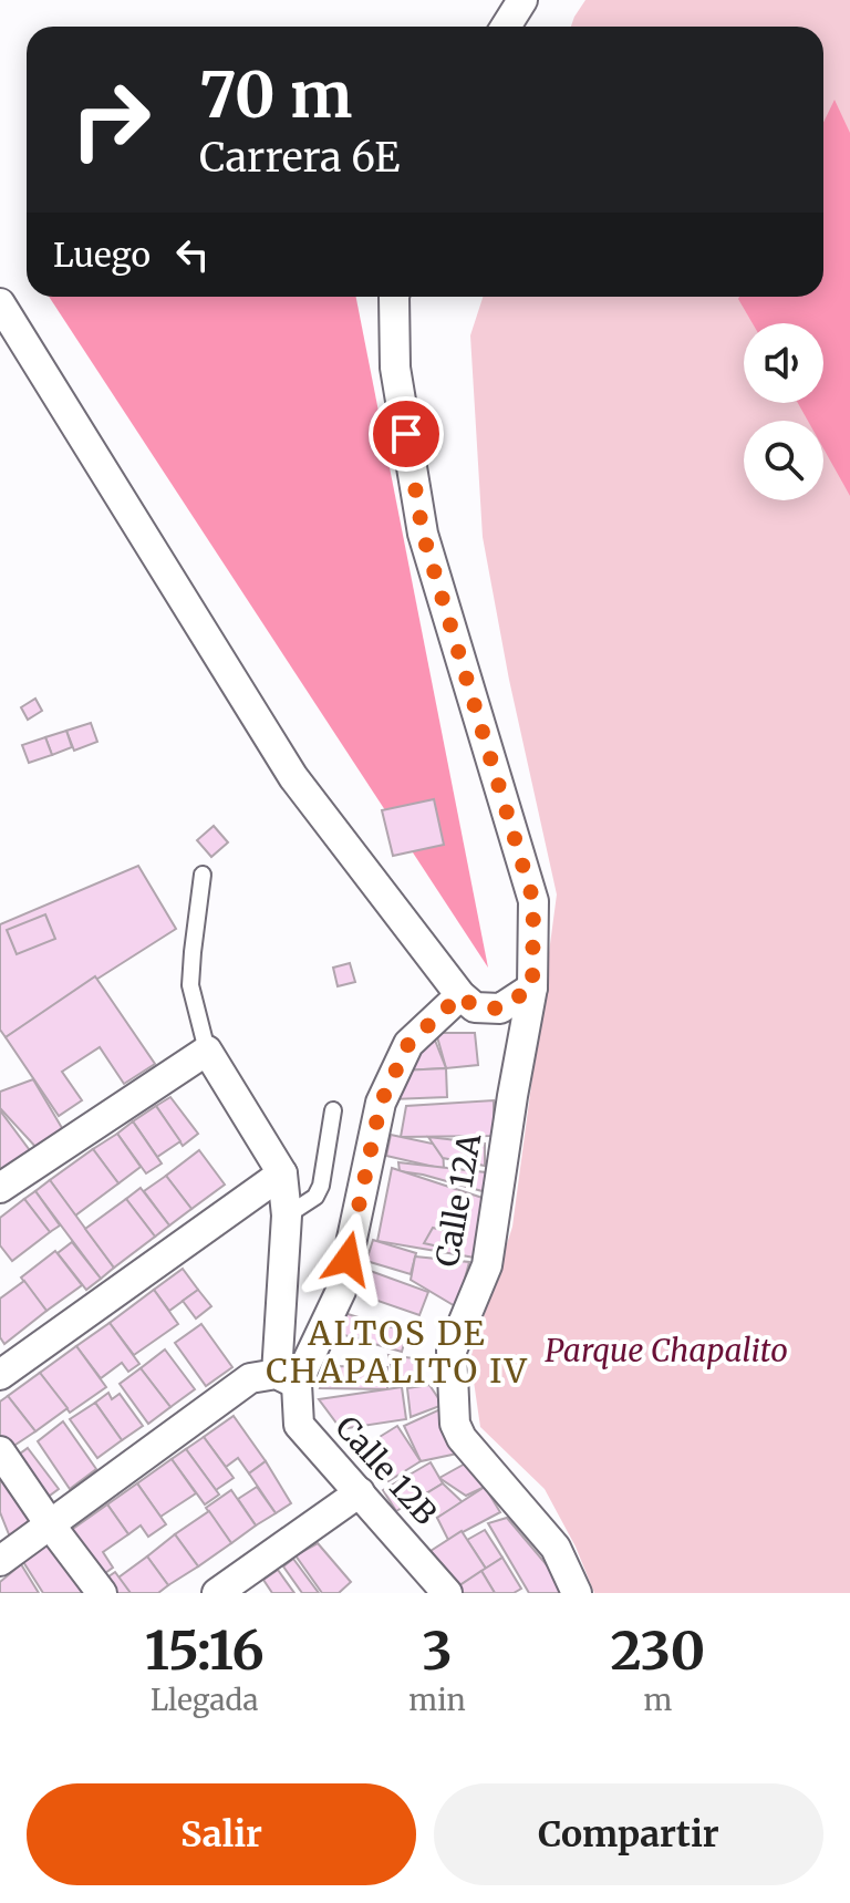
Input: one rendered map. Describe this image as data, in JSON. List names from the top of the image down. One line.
{"streets":{"street":["Calle 12A","Calle 12B"]},"districts":["ALTOS DE CHAPALITO IV"],"parks":["Parque Chapalito"],"page":{"turn":["70 m","Carrera 6E"],"then":"Luego","eta":["15:16","Llegada","3","min","230","m"],"buttons":["Salir","Compartir"]}}
